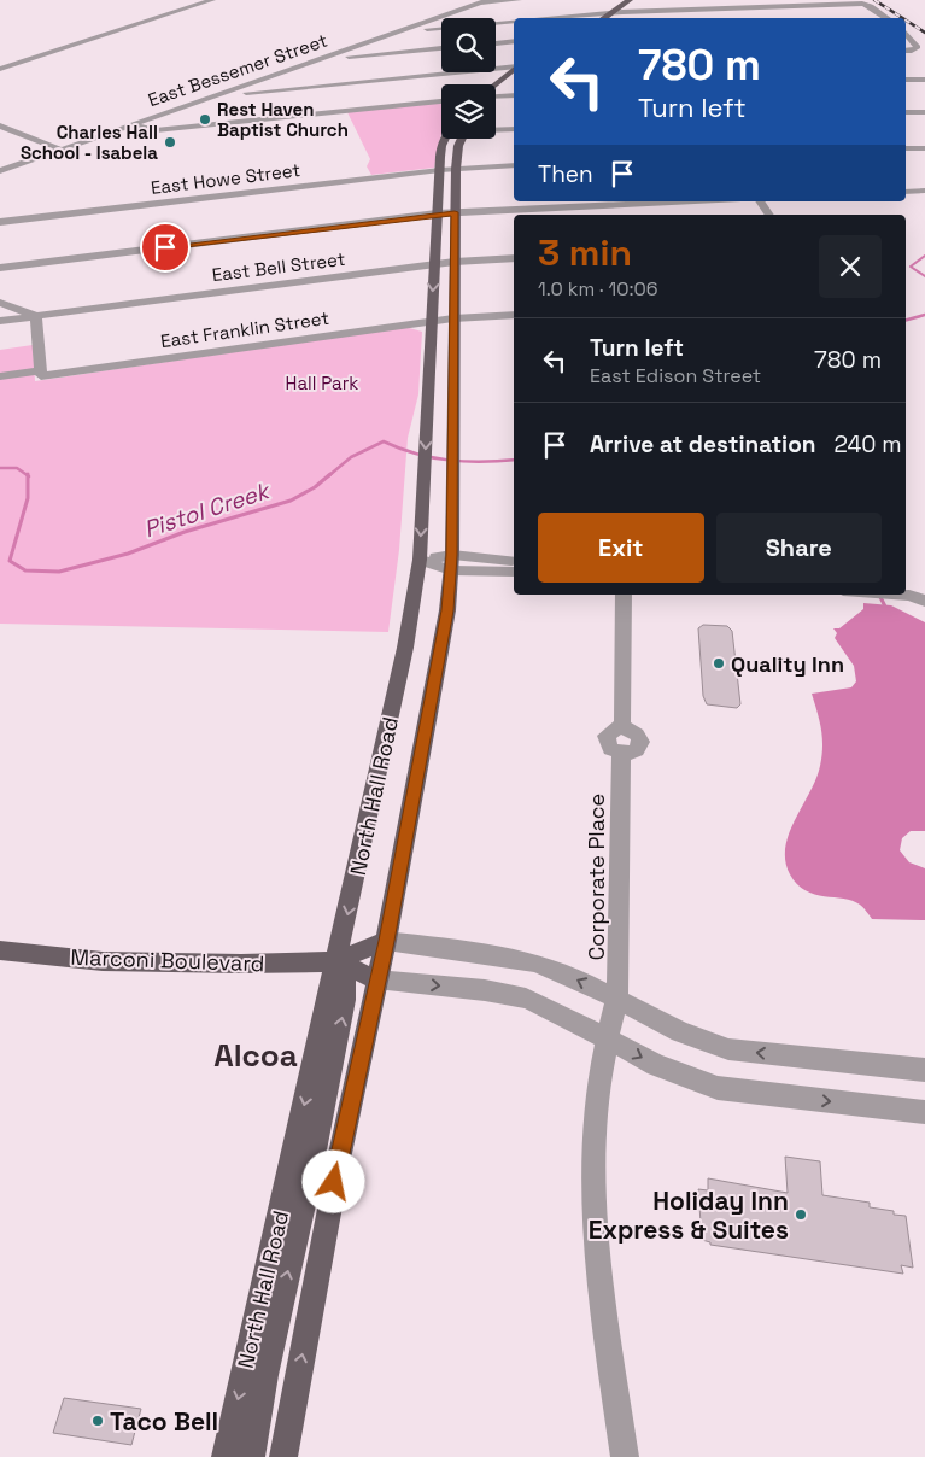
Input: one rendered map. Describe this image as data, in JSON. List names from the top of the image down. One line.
{"streets":{"main road":["North Hall Road","Marconi Boulevard"],"street":["East Bessemer Street","East Howe Street","East Bell Street","East Franklin Street","Corporate Place"]},"crossings":[["East Howe Street","North Hall Road"],["East Bell Street","North Hall Road"],["East Franklin Street","North Hall Road"],["North Hall Road","Marconi Boulevard"]],"districts":["Alcoa"],"water":["Pistol Creek"],"parks":["Hall Park"],"places":["Rest Haven Baptist Church","Charles Hall School - Isabela","Quality Inn","Holiday Inn Express & Suites","Taco Bell"],"page":{"turn":["780 m","Turn left"],"then":"Then","heading":["3 min","1.0 km · 10:06"],"list":[{"name":"Turn left","note":"East Edison Street","value":"780 m"},{"name":"Arrive at destination","value":"240 m"}],"buttons":["Exit","Share"]}}
